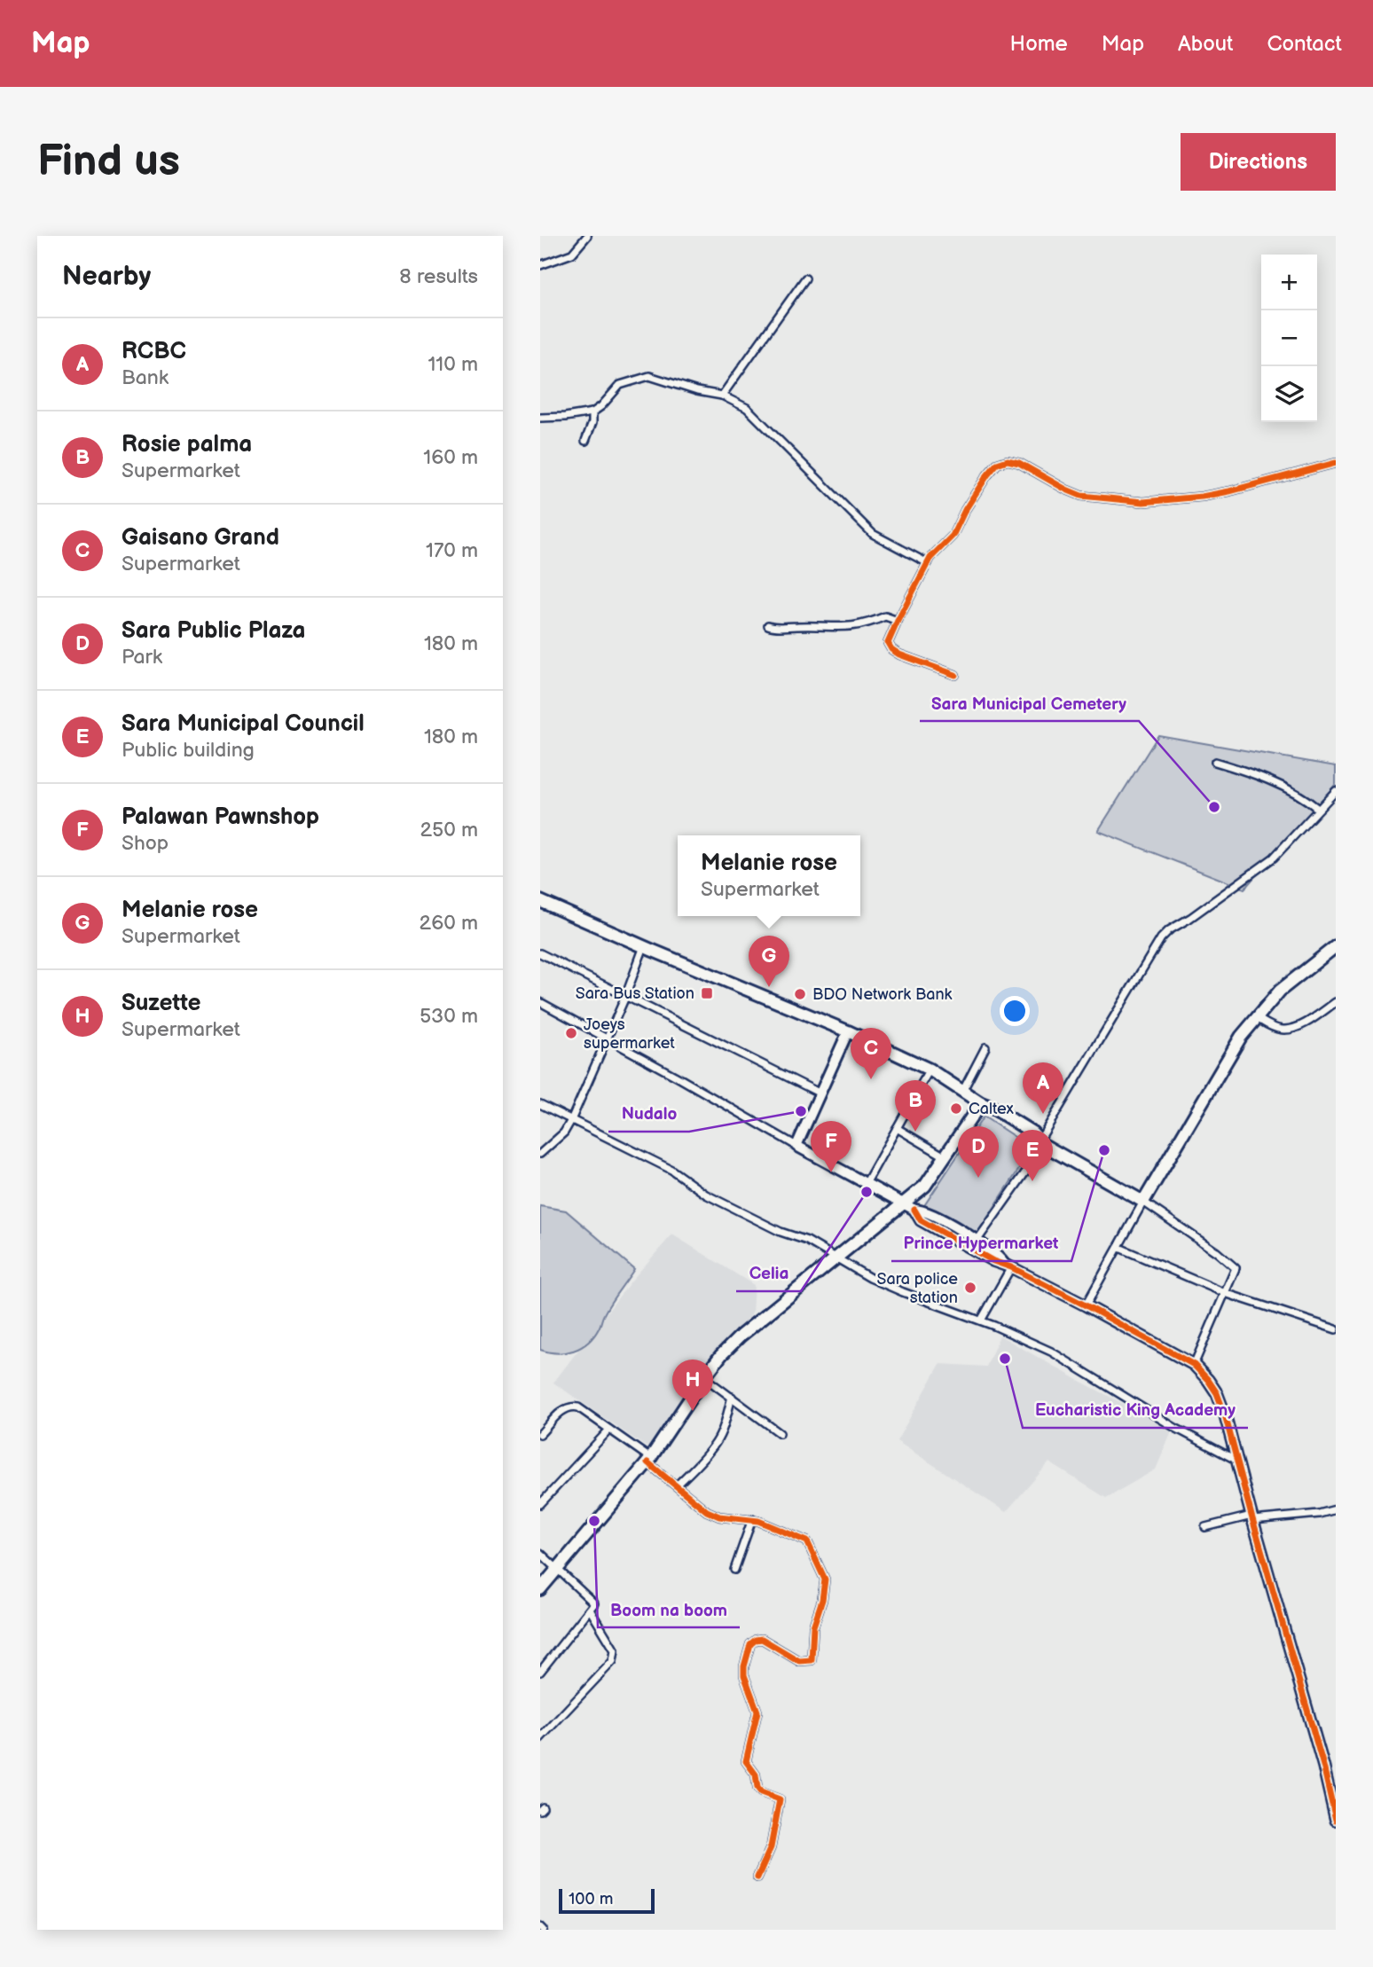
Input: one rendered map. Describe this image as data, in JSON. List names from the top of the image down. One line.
{"places":{"other":["Sara Municipal Cemetery","BDO Network Bank","Joeys supermarket","Caltex","Nudalo","Prince Hypermarket","Celia","Sara police station","Eucharistic King Academy","Boom na boom"],"transit":["Sara Bus Station"]},"scale_bar":"100 m","page":{"header":"Map","nav":["Home","Map","About","Contact"],"buttons":"Directions","title":"Find us","heading":["Nearby","8 results"],"map_buttons":["+","−"],"list":[{"mark":"A","name":"RCBC","note":"Bank","value":"110 m"},{"mark":"B","name":"Rosie palma","note":"Supermarket","value":"160 m"},{"mark":"C","name":"Gaisano Grand","note":"Supermarket","value":"170 m"},{"mark":"D","name":"Sara Public Plaza","note":"Park","value":"180 m"},{"mark":"E","name":"Sara Municipal Council","note":"Public building","value":"180 m"},{"mark":"F","name":"Palawan Pawnshop","note":"Shop","value":"250 m"},{"mark":"G","name":"Melanie rose","note":"Supermarket","value":"260 m"},{"mark":"H","name":"Suzette","note":"Supermarket","value":"530 m"}],"popup":["Melanie rose","Supermarket"],"pins":["G","C","A","B","F","D","E","H"],"scale":"100 m"}}
